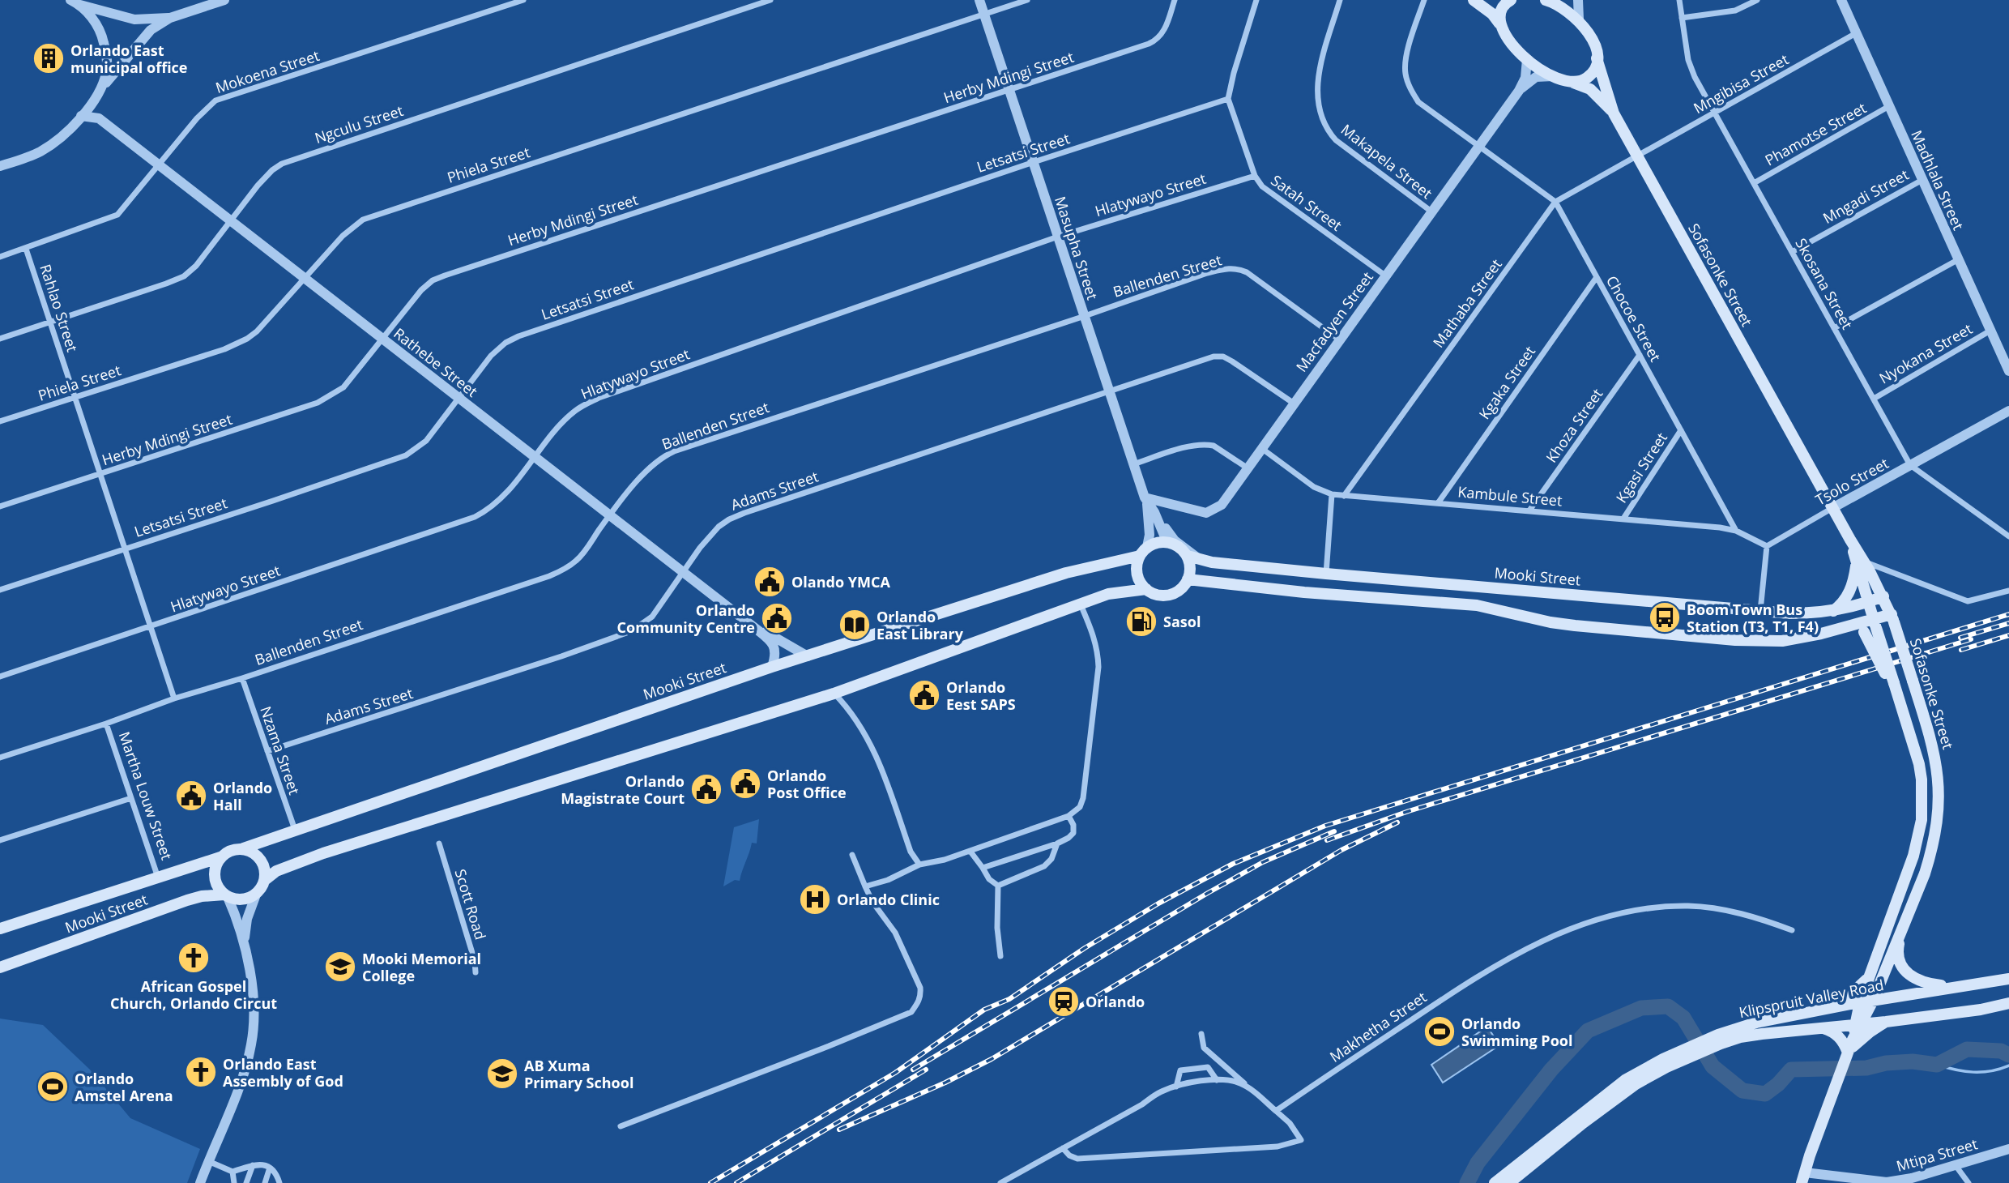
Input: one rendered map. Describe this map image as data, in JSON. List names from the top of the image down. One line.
{"streets":{"main road":["Sofasonke Street","Mooki Street","Klipspruit Valley Road"],"street":["Mokoena Street","Herby Mdingi Street","Mngibisa Street","Ngculu Street","Phamotse Street","Letsatsi Street","Makapela Street","Phiela Street","Madhlala Street","Hlatywayo Street","Mngadi Street","Satah Street","Masupha Street","Ballenden Street","Skosana Street","Mathaba Street","Rahlao Street","Chocoe Street","Macfadyen Street","Nyokana Street","Rathebe Street","Kgaka Street","Khoza Street","Kgasi Street","Tsolo Street","Adams Street","Kambule Street","Nzama Street","Martha Louw Street","Scott Road","Makhetha Street","Mtipa Street"]},"crossings":[["Mokoena Street","Rahlao Street"],["Mokoena Street","Rathebe Street"],["Herby Mdingi Street","Masupha Street"],["Herby Mdingi Street","Rahlao Street"],["Herby Mdingi Street","Rathebe Street"],["Mngibisa Street","Madhlala Street"],["Mngibisa Street","Sofasonke Street"],["Mngibisa Street","Skosana Street"],["Mngibisa Street","Mathaba Street"],["Ngculu Street","Rahlao Street"],["Ngculu Street","Rathebe Street"],["Phamotse Street","Madhlala Street"],["Phamotse Street","Skosana Street"],["Letsatsi Street","Satah Street"],["Letsatsi Street","Masupha Street"],["Letsatsi Street","Rahlao Street"],["Letsatsi Street","Rathebe Street"],["Makapela Street","Macfadyen Street"],["Phiela Street","Masupha Street"],["Phiela Street","Rahlao Street"],["Phiela Street","Rathebe Street"],["Madhlala Street","Mngadi Street"],["Madhlala Street","Nyokana Street"],["Hlatywayo Street","Satah Street"],["Hlatywayo Street","Masupha Street"],["Hlatywayo Street","Rahlao Street"],["Hlatywayo Street","Rathebe Street"],["Mngadi Street","Skosana Street"],["Satah Street","Macfadyen Street"],["Masupha Street","Ballenden Street"],["Masupha Street","Macfadyen Street"],["Masupha Street","Adams Street"],["Masupha Street","Mooki Street"],["Sofasonke Street","Mathaba Street"],["Sofasonke Street","Macfadyen Street"],["Sofasonke Street","Tsolo Street"],["Sofasonke Street","Mooki Street"],["Sofasonke Street","Klipspruit Valley Road"],["Ballenden Street","Rahlao Street"],["Ballenden Street","Macfadyen Street"],["Ballenden Street","Rathebe Street"],["Ballenden Street","Nzama Street"],["Ballenden Street","Martha Louw Street"],["Skosana Street","Nyokana Street"],["Skosana Street","Tsolo Street"],["Mathaba Street","Chocoe Street"],["Mathaba Street","Kambule Street"],["Chocoe Street","Macfadyen Street"],["Chocoe Street","Kgaka Street"],["Chocoe Street","Khoza Street"],["Chocoe Street","Kgasi Street"],["Chocoe Street","Kambule Street"],["Macfadyen Street","Adams Street"],["Macfadyen Street","Kambule Street"],["Rathebe Street","Adams Street"],["Rathebe Street","Mooki Street"],["Kgaka Street","Kambule Street"],["Khoza Street","Kambule Street"],["Kgasi Street","Kambule Street"],["Tsolo Street","Kambule Street"],["Adams Street","Nzama Street"],["Mooki Street","Nzama Street"],["Mooki Street","Martha Louw Street"]],"places":{"building":["Orlando East municipal office"],"public building":["Olando YMCA","Orlando Community Centre","Orlando Eest SAPS","Orlando Post Office","Orlando Magistrate Court","Orlando Hall"],"bus stop":["Boom Town Bus Station (T3, T1, F4)"],"fuel station":["Sasol"],"library":["Orlando East Library"],"hospital":["Orlando Clinic"],"church":["African Gospel Church, Orlando Circut","Orlando East Assembly of God"],"school or university":["Mooki Memorial College","AB Xuma Primary School"],"station":["Orlando"],"sports":["Orlando Swimming Pool","Orlando Amstel Arena"]}}
